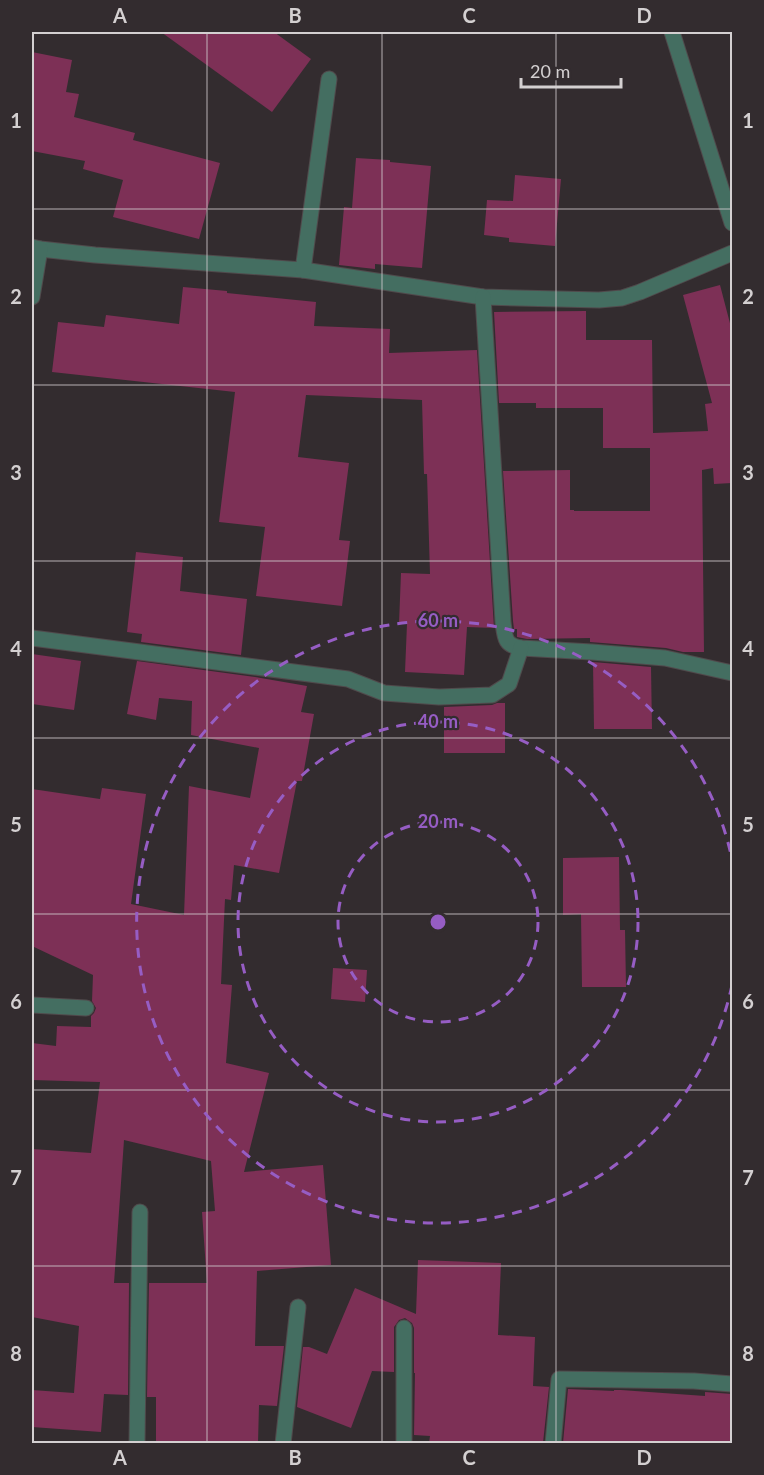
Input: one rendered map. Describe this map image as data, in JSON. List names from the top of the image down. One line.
{"scale_bar":"20 m","grid":{"columns":["A","B","C","D"],"rows":["1","2","3","4","5","6","7","8"]},"rings":["60 m","40 m","20 m"]}
